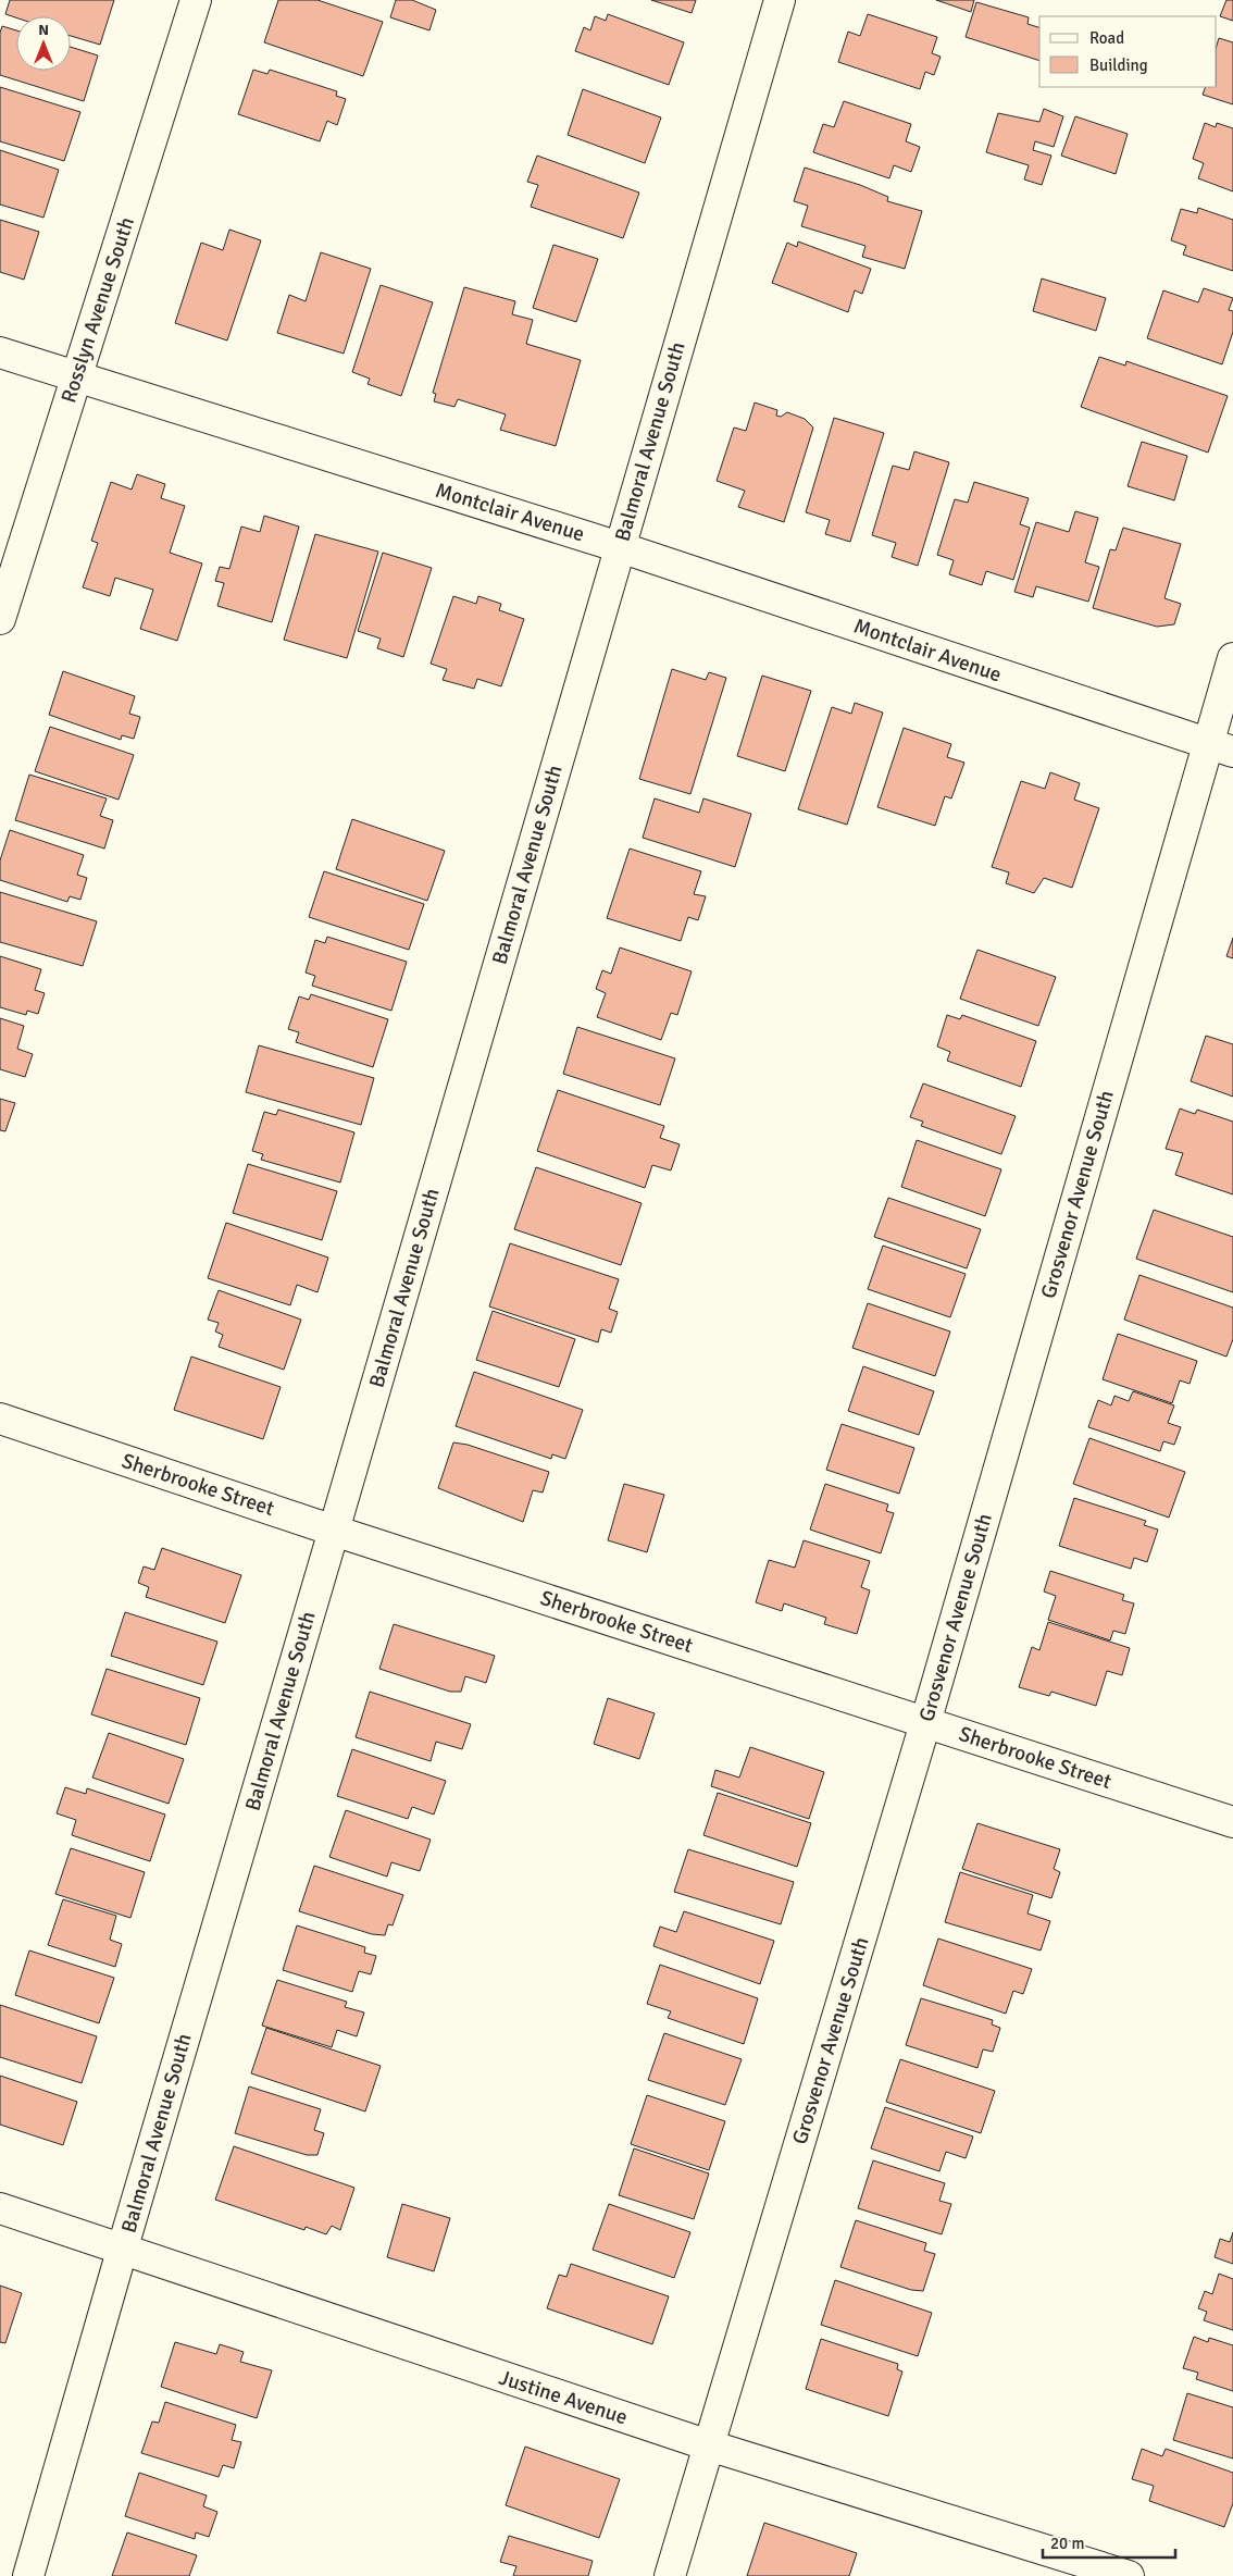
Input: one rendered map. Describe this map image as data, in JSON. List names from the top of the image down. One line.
{"streets":{"street":["Rosslyn Avenue South","Balmoral Avenue South","Montclair Avenue","Grosvenor Avenue South","Sherbrooke Street","Justine Avenue"]},"crossings":[["Rosslyn Avenue South","Montclair Avenue"],["Balmoral Avenue South","Montclair Avenue"],["Balmoral Avenue South","Sherbrooke Street"],["Balmoral Avenue South","Justine Avenue"],["Montclair Avenue","Grosvenor Avenue South"],["Grosvenor Avenue South","Sherbrooke Street"],["Grosvenor Avenue South","Justine Avenue"]],"legend":["Road","Building"],"scale_bar":"20 m","north":"top"}
